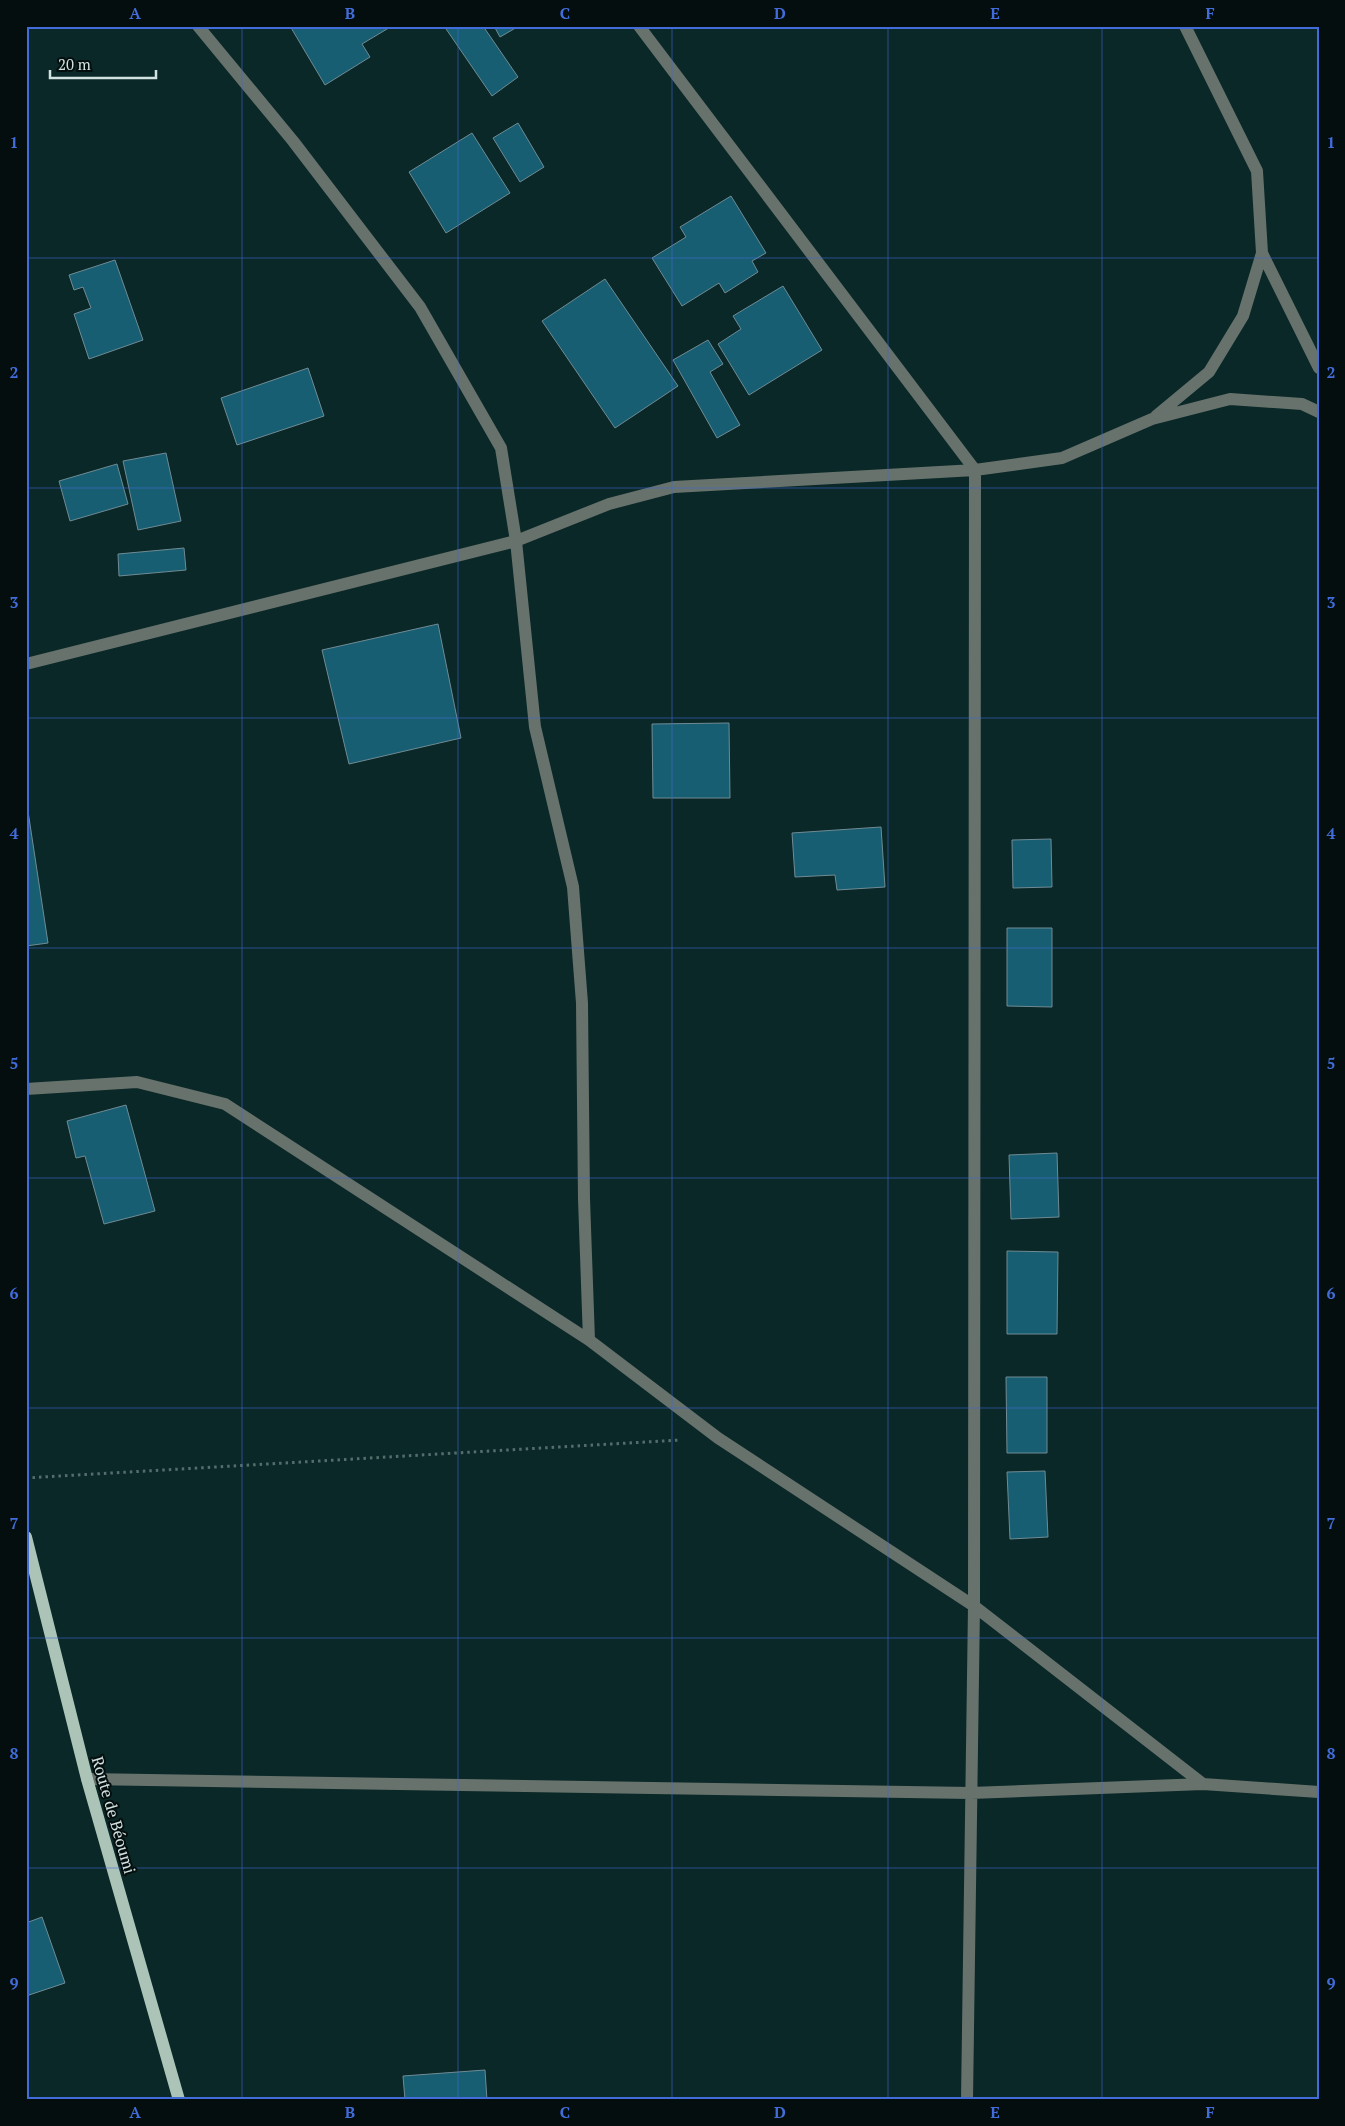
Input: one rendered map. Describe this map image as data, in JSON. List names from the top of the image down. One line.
{"streets":{"main road":["Route de Béoumi"]},"scale_bar":"20 m","grid":{"columns":["A","B","C","D","E","F"],"rows":["1","2","3","4","5","6","7","8","9"]}}
